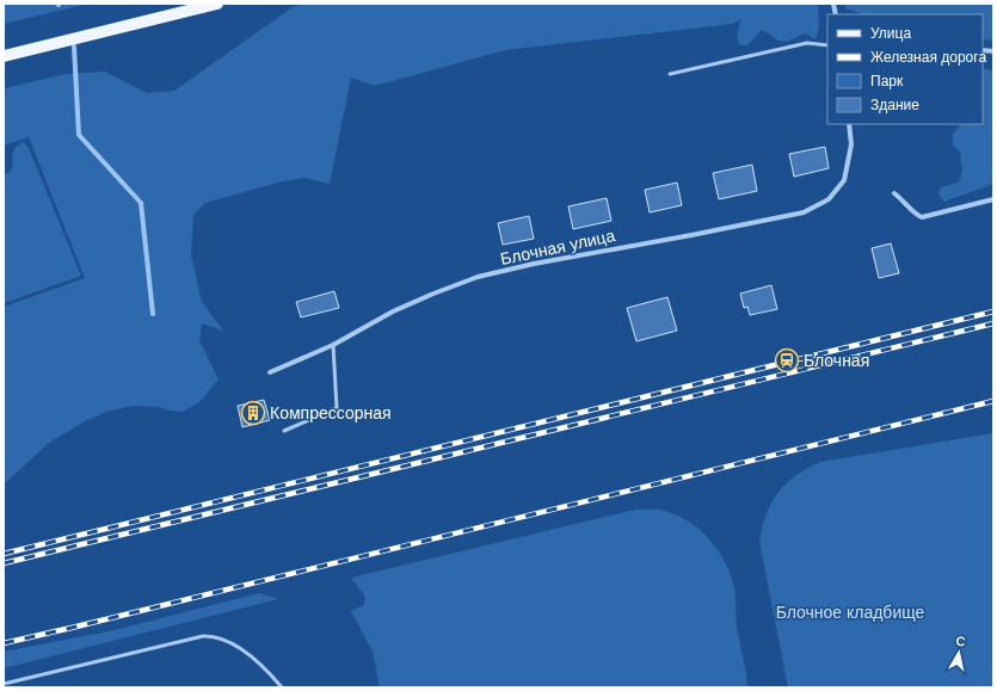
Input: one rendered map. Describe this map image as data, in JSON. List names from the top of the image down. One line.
{"streets":{"street":["Блочная улица"]},"parks":["Блочное кладбище"],"places":{"station":["Блочная"],"building":["Компрессорная"]},"legend":["Улица","Железная дорога","Парк","Здание"],"north":"top"}
